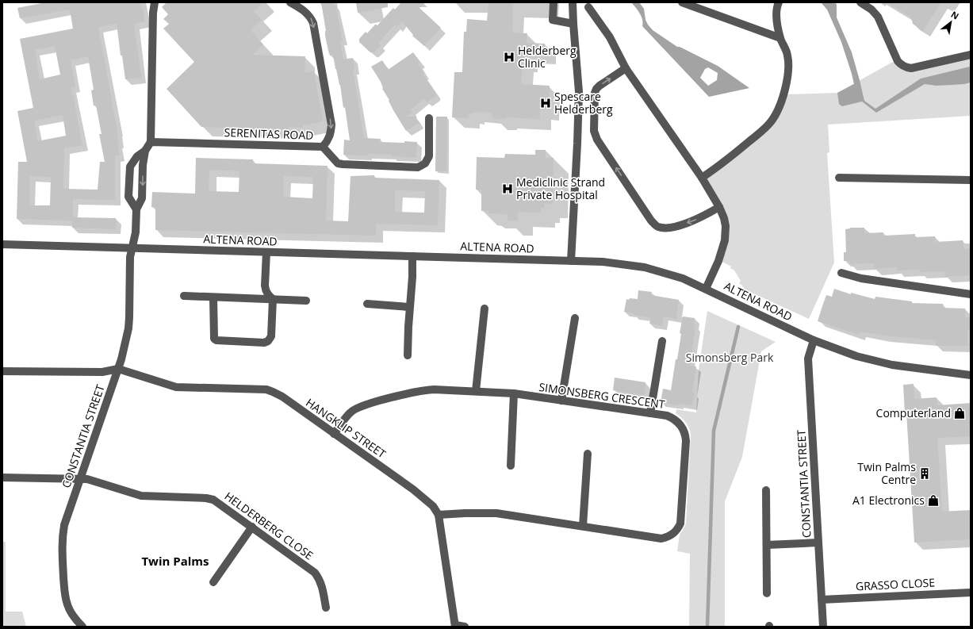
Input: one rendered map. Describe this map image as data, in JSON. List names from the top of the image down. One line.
{"streets":{"street":["SERENITAS ROAD","ALTENA ROAD","SIMONSBERG CRESCENT","HANGKLIP STREET","CONSTANTIA STREET","HELDERBERG CLOSE","GRASSO CLOSE"]},"crossings":[["ALTENA ROAD","CONSTANTIA STREET"],["SIMONSBERG CRESCENT","HANGKLIP STREET"],["HANGKLIP STREET","CONSTANTIA STREET"],["CONSTANTIA STREET","HELDERBERG CLOSE"],["CONSTANTIA STREET","GRASSO CLOSE"]],"one_way":["SERENITAS ROAD"],"districts":["Twin Palms"],"parks":["Simonsberg Park"],"places":{"hospital":["Helderberg Clinic","Spescare Helderberg","Mediclinic Strand Private Hospital"],"shop":["Computerland","A1 Electronics"],"building":["Twin Palms Centre"]},"north":"top right"}
